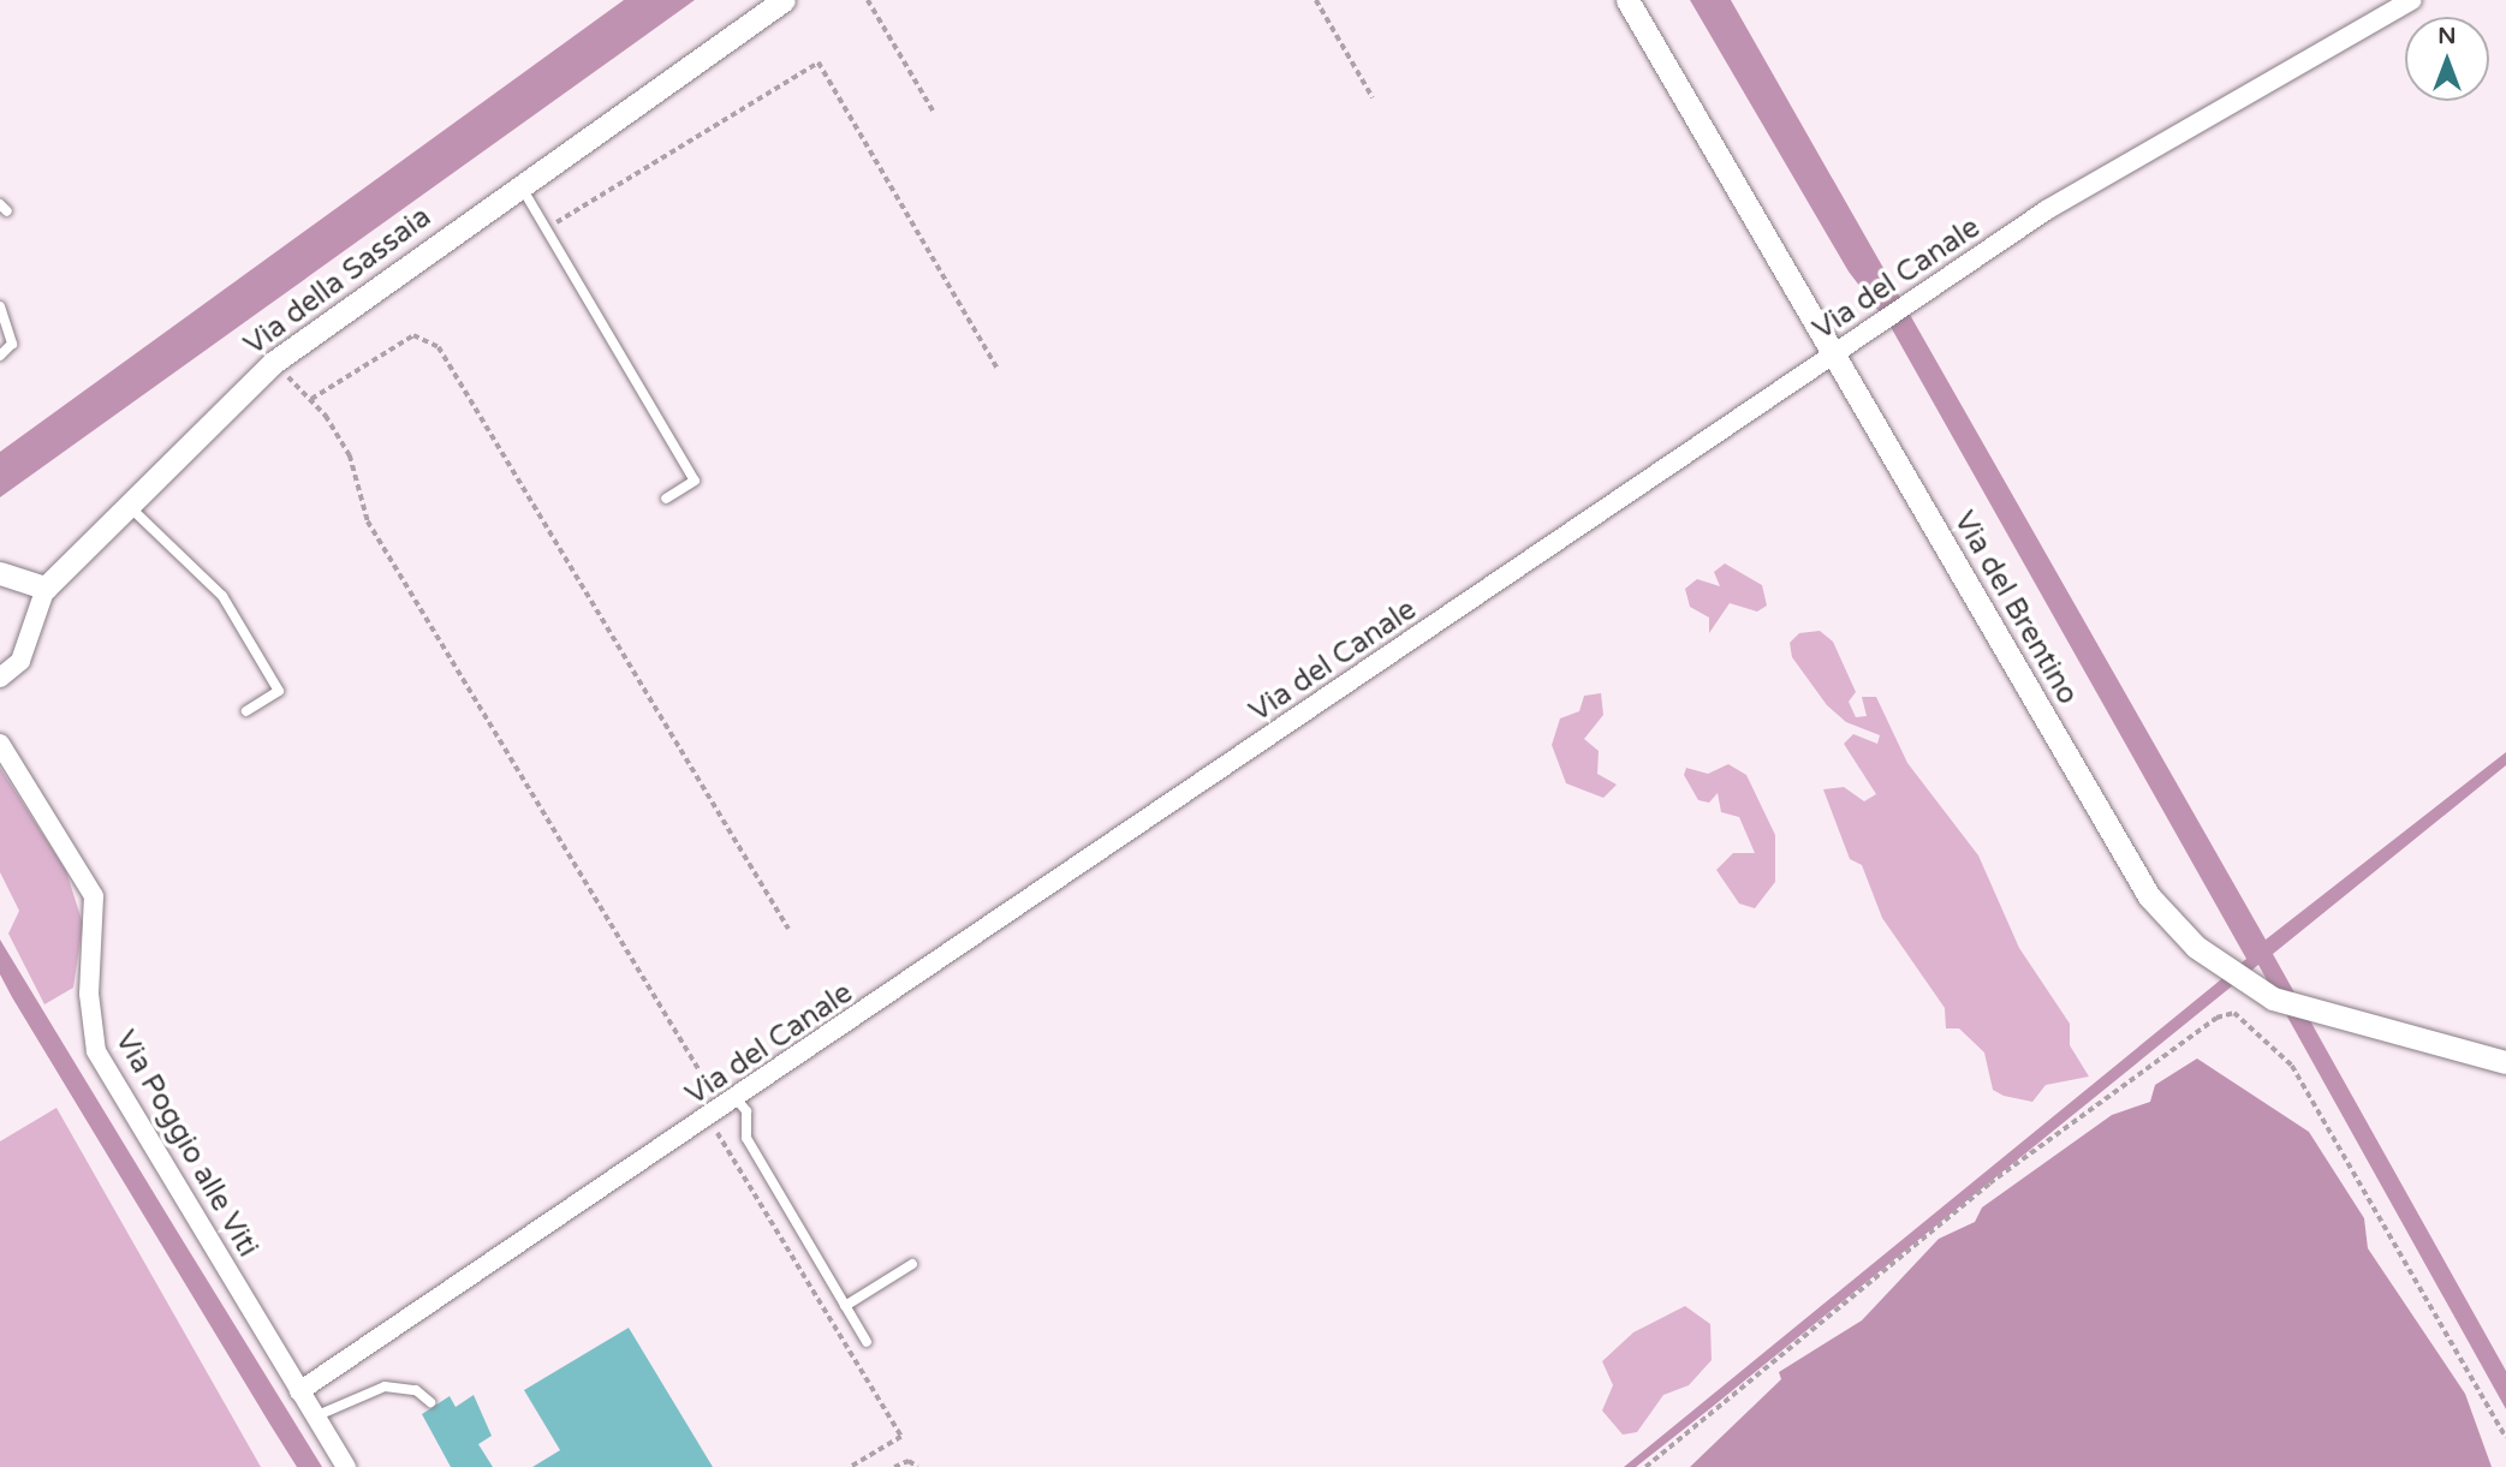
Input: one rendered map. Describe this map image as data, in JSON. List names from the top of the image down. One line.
{"streets":{"street":["Via del Canale","Via della Sassaia","Via del Brentino","Via Poggio alle Viti"]},"crossings":[["Via del Canale","Via del Brentino"],["Via del Canale","Via Poggio alle Viti"]],"north":"top"}
